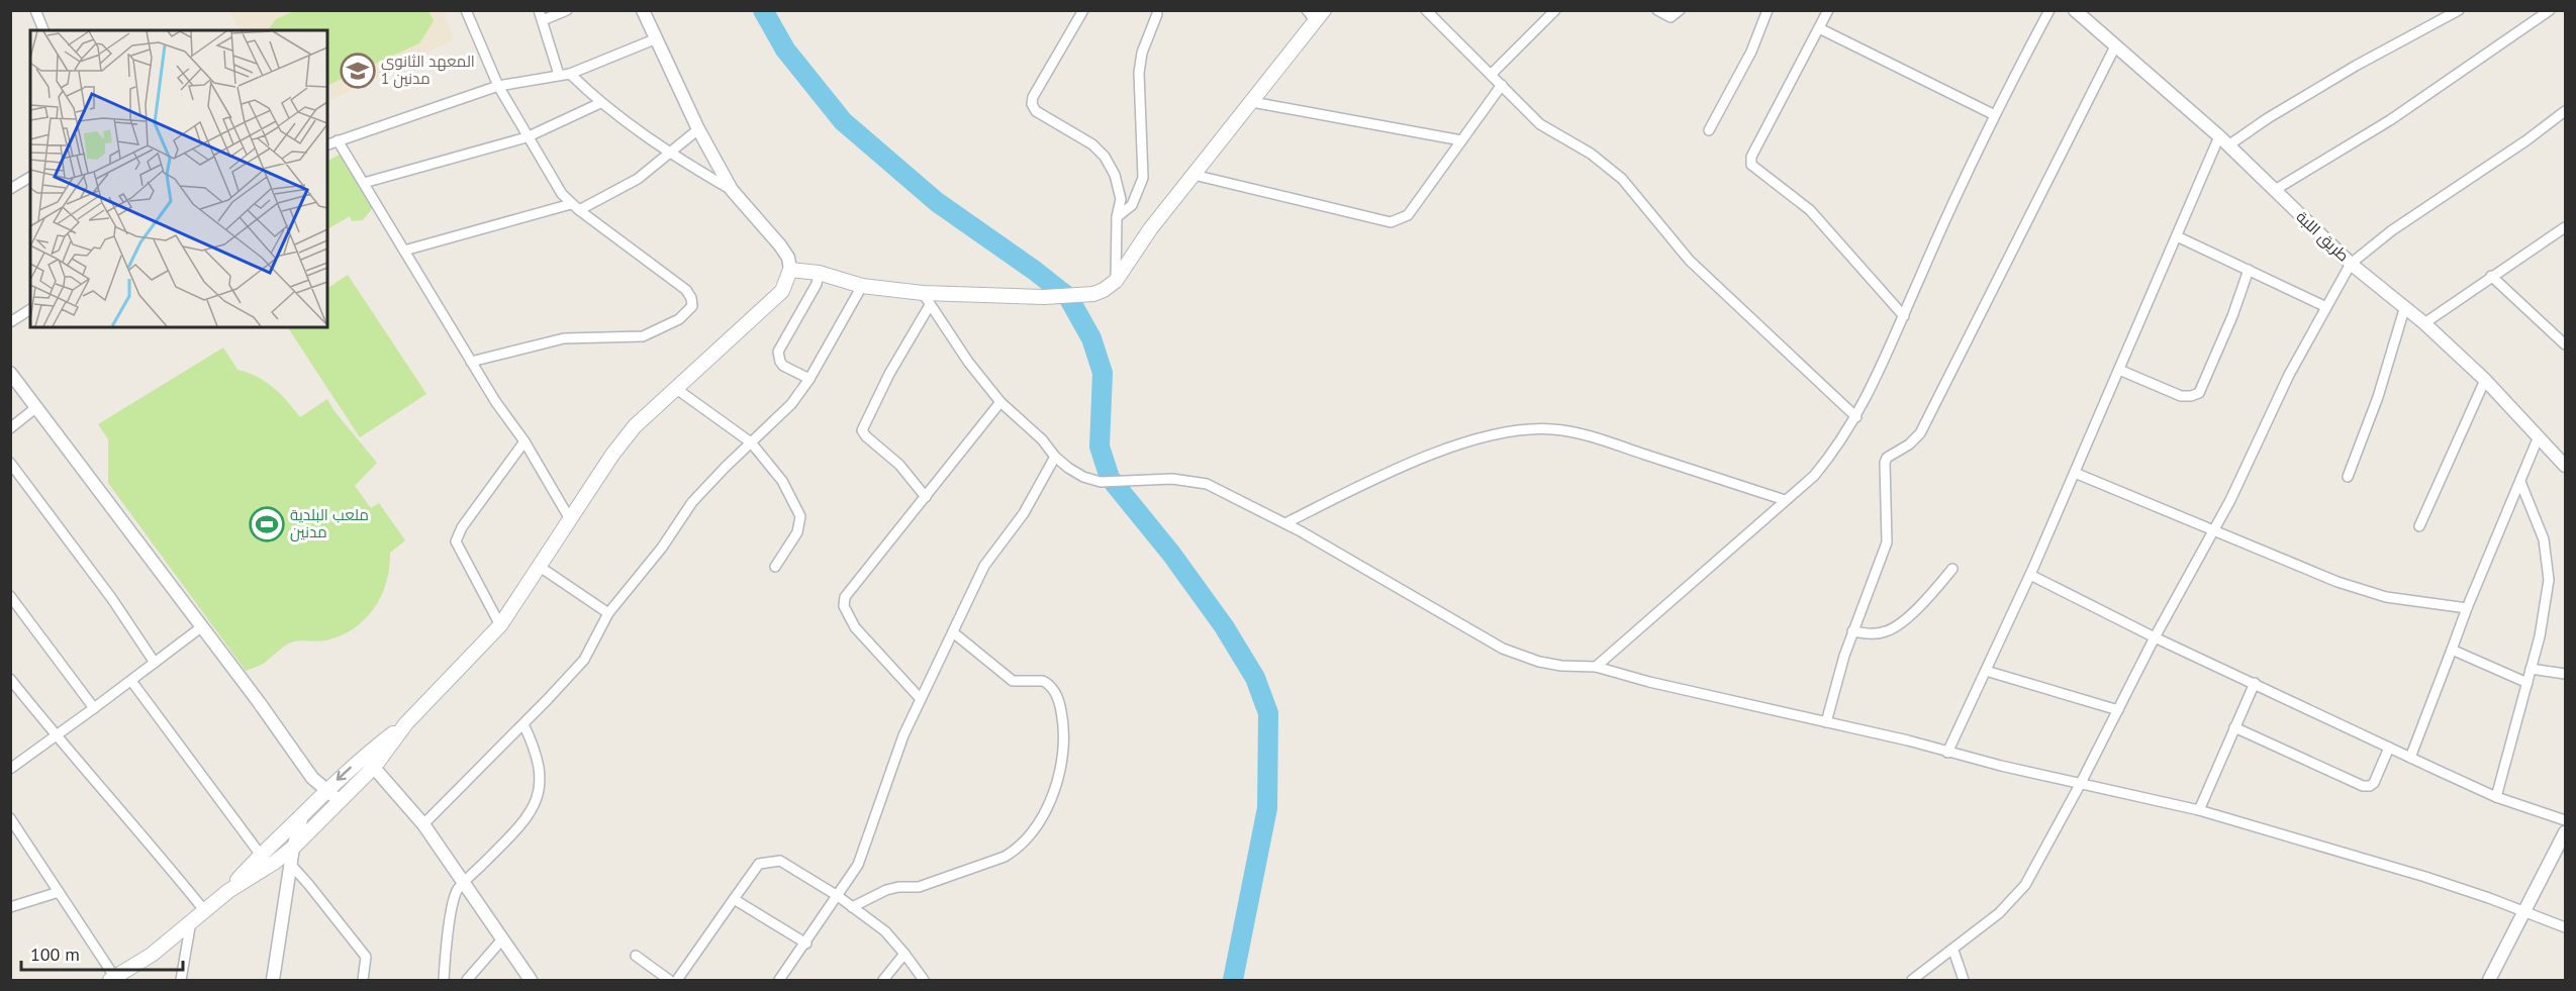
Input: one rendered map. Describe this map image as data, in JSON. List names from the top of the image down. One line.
{"streets":{"street":["طريق اللبة"]},"places":{"school or university":["المعهد الثانوي مدنين 1"],"sports":["ملعب البلدية مدنين"]},"scale_bar":"100 m"}
